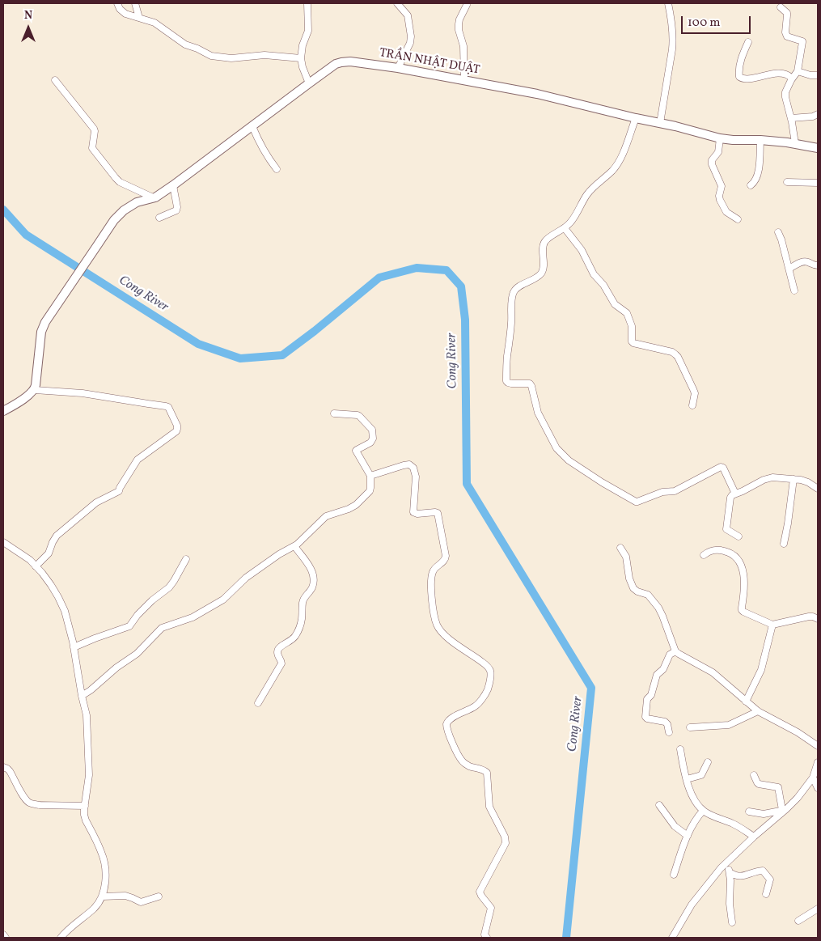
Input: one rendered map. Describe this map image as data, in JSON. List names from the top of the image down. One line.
{"streets":{"main road":["TRẦN NHẬT DUẬT"]},"water":["Cong River"],"scale_bar":"100 m","north":"top"}
